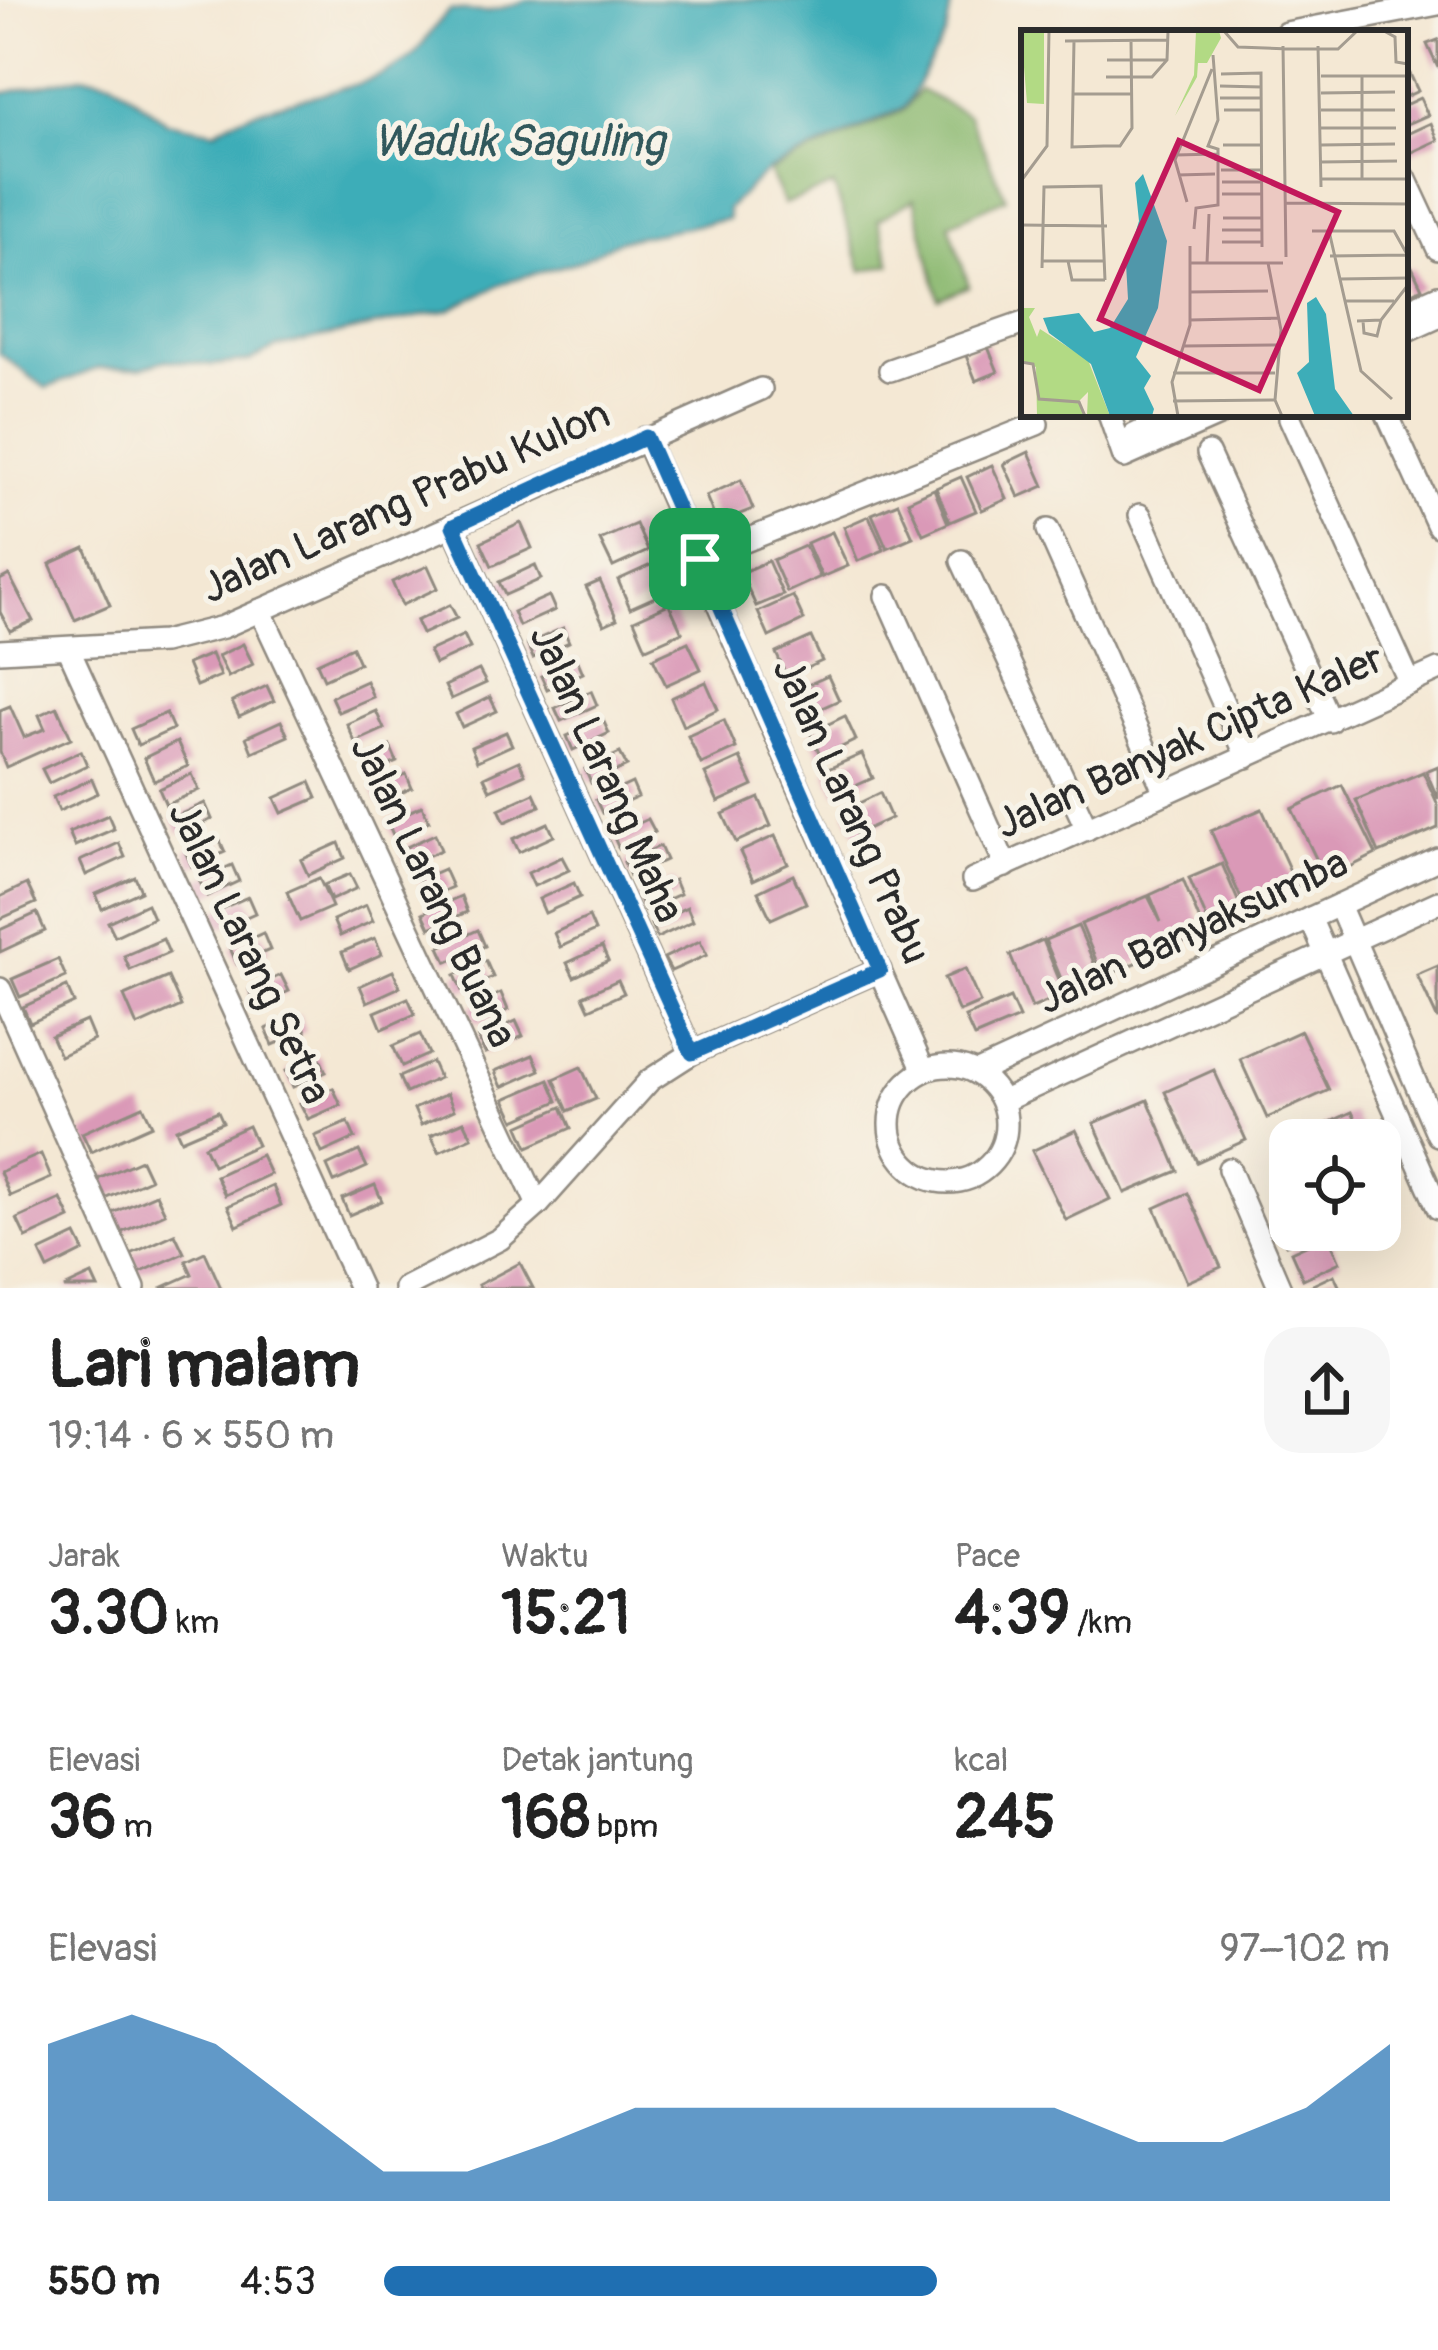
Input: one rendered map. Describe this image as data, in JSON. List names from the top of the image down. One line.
{"streets":{"street":["Jalan Larang Prabu Kulon","Jalan Banyak Cipta Kaler","Jalan Larang Maha","Jalan Larang Prabu","Jalan Larang Buana","Jalan Banyaksumba","Jalan Larang Setra"]},"crossings":[["Jalan Larang Prabu Kulon","Jalan Larang Maha"],["Jalan Larang Prabu Kulon","Jalan Larang Prabu"],["Jalan Larang Prabu Kulon","Jalan Larang Buana"],["Jalan Larang Prabu Kulon","Jalan Larang Setra"],["Jalan Larang Prabu","Jalan Banyaksumba"]],"water":["Waduk Saguling"],"page":{"heading":["Lari malam","19:14 · 6 × 550 m"],"stats":[["Jarak","3.30 km"],["Waktu","15:21"],["Pace","4:39 /km"],["Elevasi","36 m"],["Detak jantung","168 bpm"],["kcal","245"]],"chart":["Elevasi","97–102 m"],"list":[{"name":"550 m","note":"4:53"}]}}
